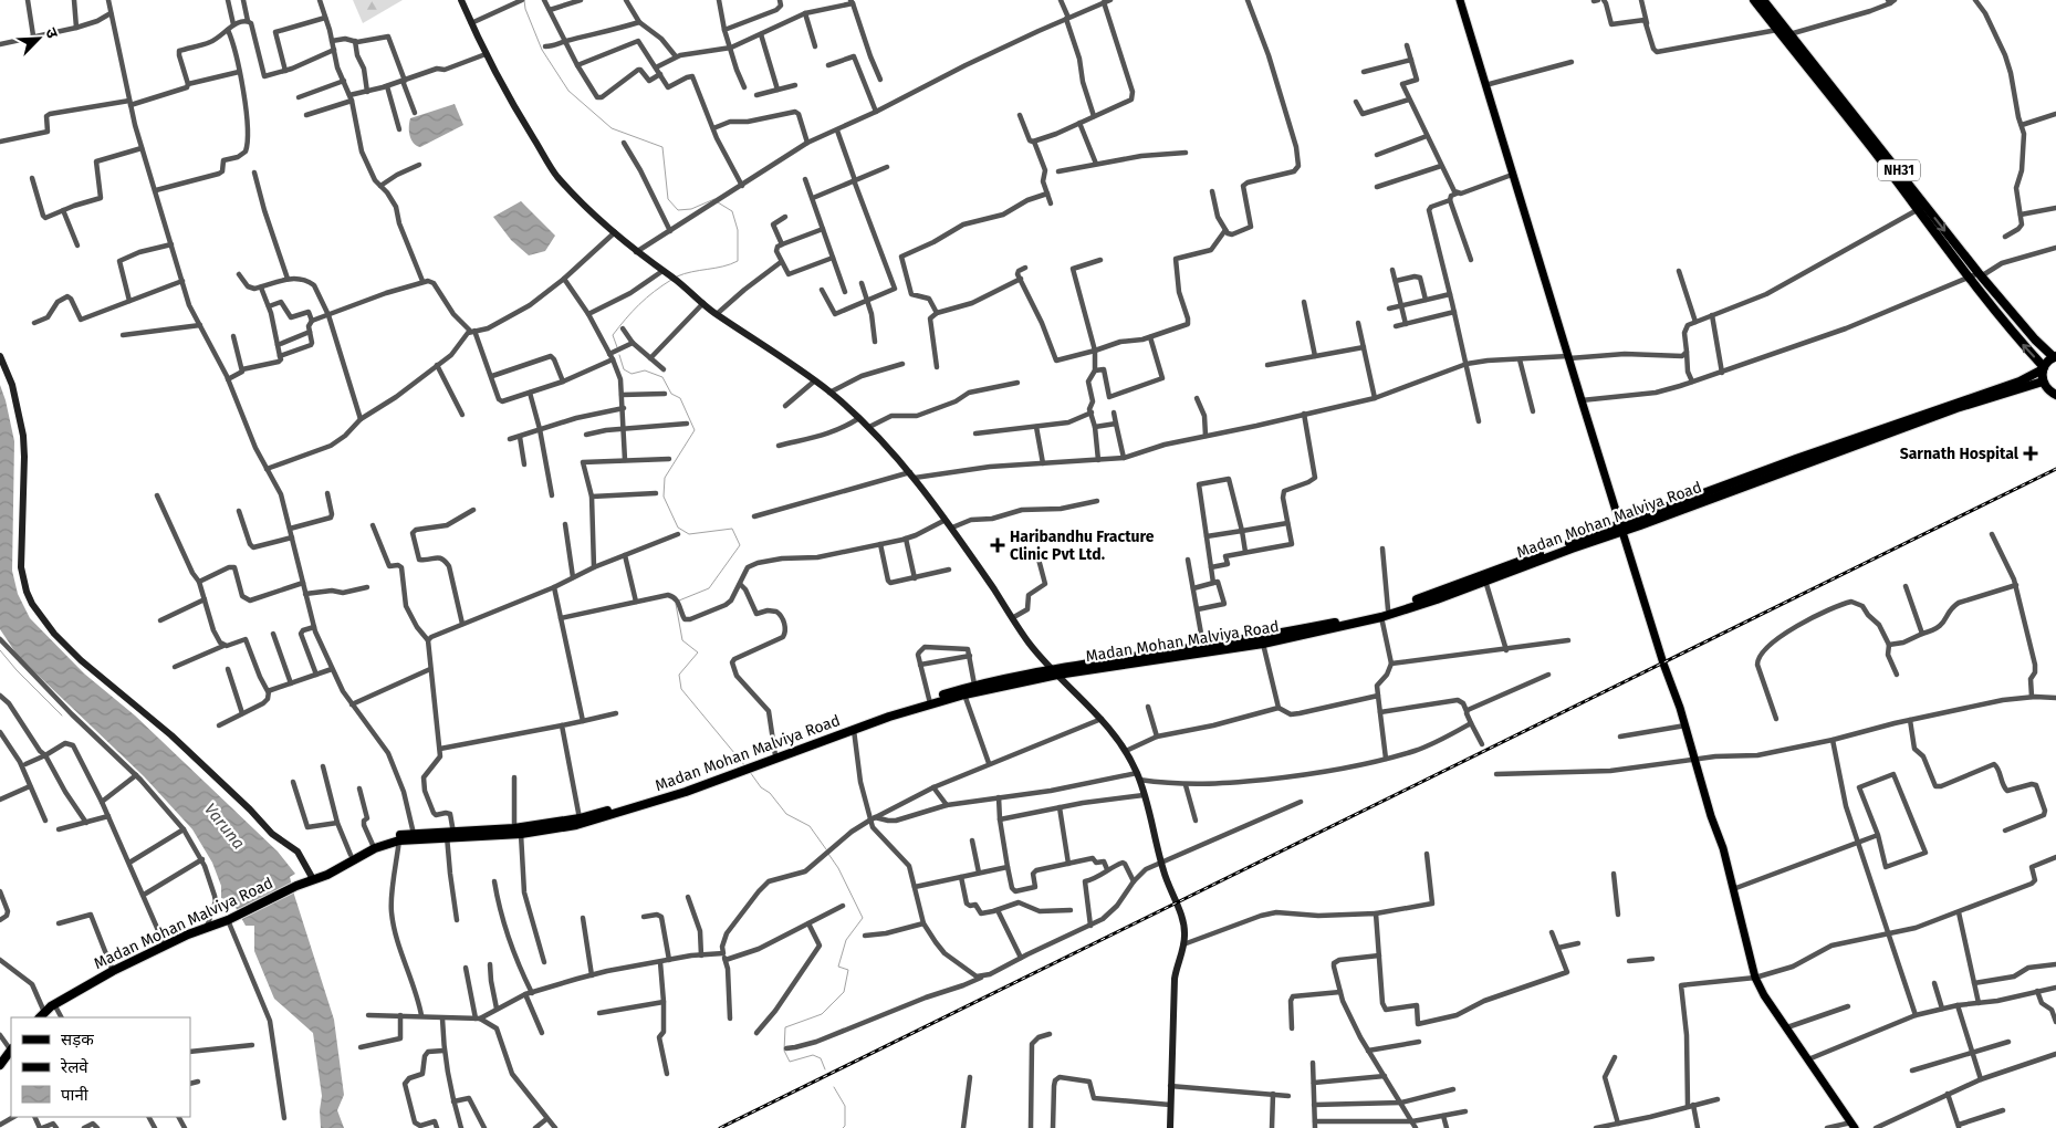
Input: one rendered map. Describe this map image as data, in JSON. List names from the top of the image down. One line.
{"streets":{"highway":["NH31","Madan Mohan Malviya Road"]},"water":["Varuna"],"places":{"health":["Sarnath Hospital","Haribandhu Fracture Clinic Pvt Ltd."]},"legend":["सड़क","रेलवे","पानी"],"north":"top right"}
